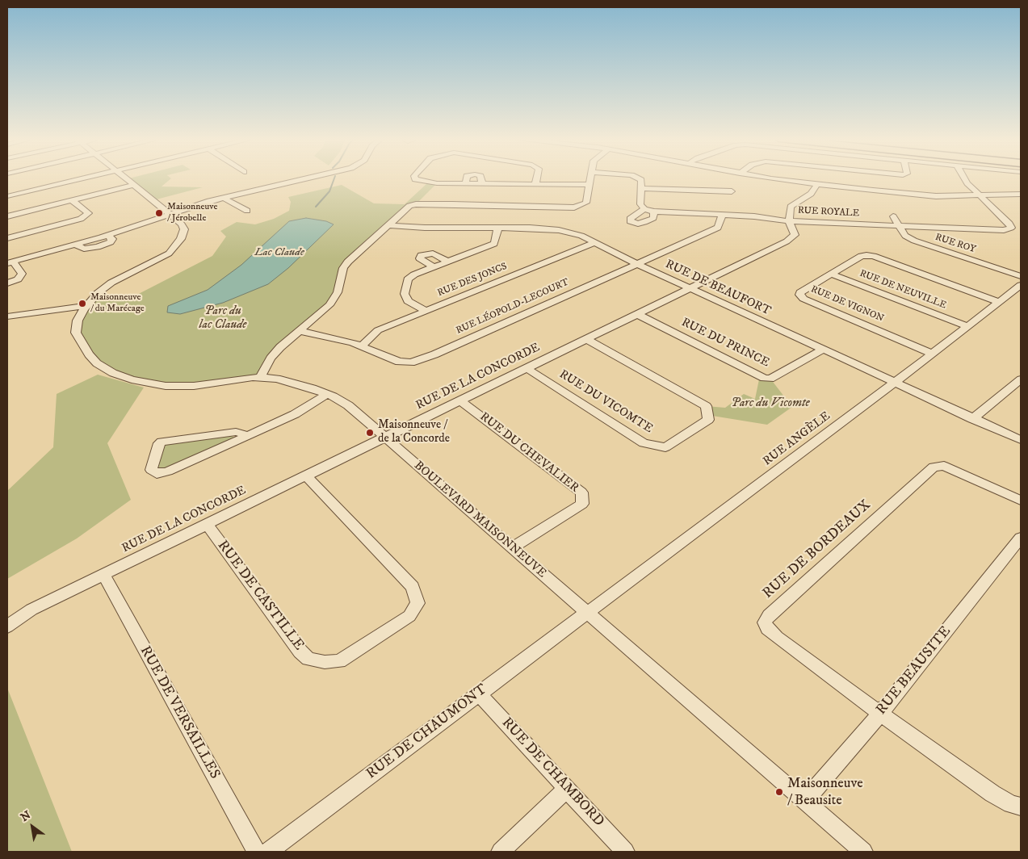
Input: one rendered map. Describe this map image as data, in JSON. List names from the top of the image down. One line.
{"streets":{"street":["RUE ROYALE","RUE ROY","RUE DES JONCS","RUE DE BEAUFORT","RUE DE NEUVILLE","RUE DE VIGNON","RUE LÉOPOLD-LECOURT","RUE DU PRINCE","RUE DE LA CONCORDE","RUE DU VICOMTE","RUE ANGÈLE","RUE DU CHEVALIER","BOULEVARD MAISONNEUVE","RUE DE BORDEAUX","RUE DE CASTILLE","RUE BEAUSITE","RUE DE VERSAILLES","RUE DE CHAUMONT","RUE DE CHAMBORD"]},"crossings":[["RUE ROYALE","RUE ROY"],["RUE ROYALE","RUE LÉOPOLD-LECOURT"],["RUE ROYALE","RUE DE LA CONCORDE"],["RUE DES JONCS","RUE DE BEAUFORT"],["RUE DES JONCS","RUE LÉOPOLD-LECOURT"],["RUE DE BEAUFORT","RUE LÉOPOLD-LECOURT"],["RUE DE BEAUFORT","RUE DU PRINCE"],["RUE DE BEAUFORT","RUE DE LA CONCORDE"],["RUE DE BEAUFORT","RUE ANGÈLE"],["RUE DE NEUVILLE","RUE DE VIGNON"],["RUE DE NEUVILLE","RUE ANGÈLE"],["RUE DE VIGNON","RUE ANGÈLE"],["RUE DU PRINCE","RUE DE LA CONCORDE"],["RUE DE LA CONCORDE","RUE DU VICOMTE"],["RUE DE LA CONCORDE","RUE DU CHEVALIER"],["RUE DE LA CONCORDE","BOULEVARD MAISONNEUVE"],["RUE DE LA CONCORDE","RUE DE CASTILLE"],["RUE DE LA CONCORDE","RUE DE VERSAILLES"],["RUE ANGÈLE","BOULEVARD MAISONNEUVE"],["RUE ANGÈLE","RUE DE CHAUMONT"],["RUE DU CHEVALIER","BOULEVARD MAISONNEUVE"],["BOULEVARD MAISONNEUVE","RUE BEAUSITE"],["BOULEVARD MAISONNEUVE","RUE DE CHAUMONT"],["RUE DE BORDEAUX","RUE BEAUSITE"],["RUE DE CHAUMONT","RUE DE CHAMBORD"]],"water":["Lac Claude"],"parks":["Parc du lac Claude","Parc du Vicomte"],"places":["Maisonneuve / Jérobelle","Maisonneuve / du Marécage","Maisonneuve / de la Concorde","Maisonneuve / Beausite"],"north":"top left"}
